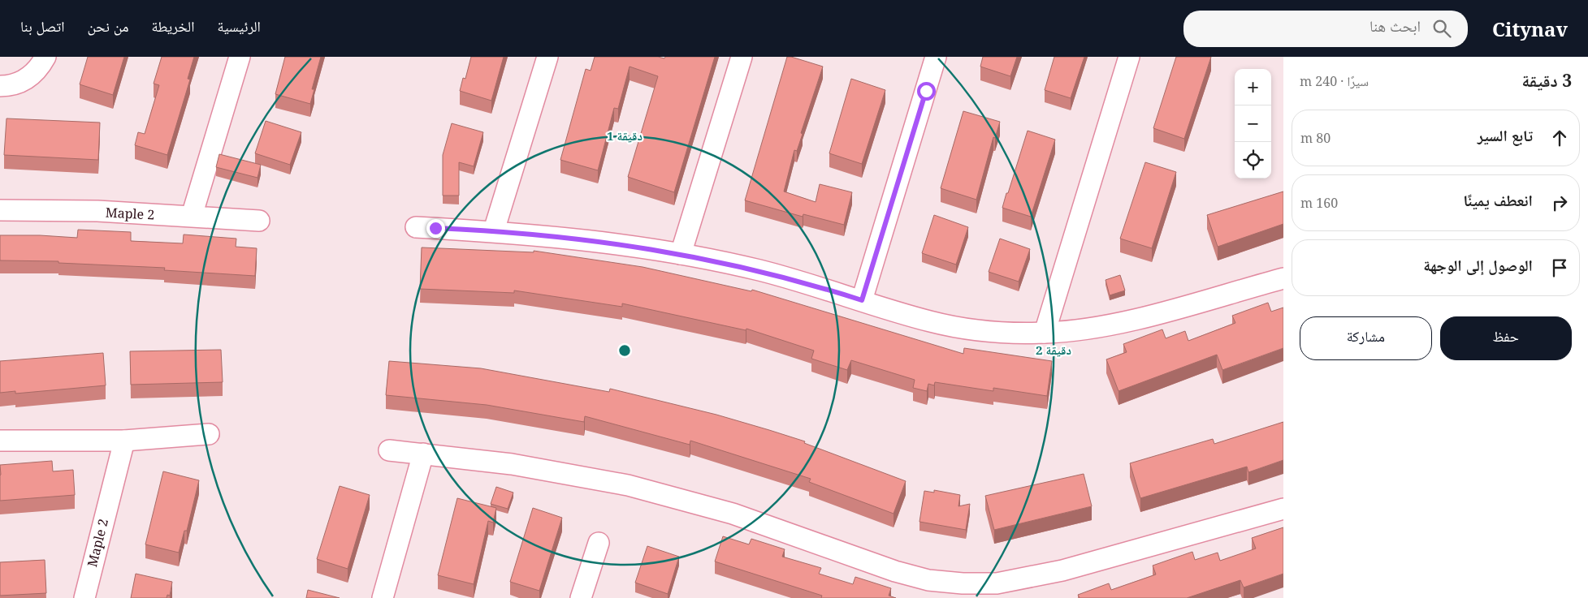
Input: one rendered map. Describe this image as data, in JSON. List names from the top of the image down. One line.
{"streets":{"street":["Maple 2"]},"page":{"header":"Citynav","search":"ابحث هنا","nav":["الرئيسية","الخريطة","من نحن","اتصل بنا"],"heading":["3 دقيقة","سيرًا · 240 m"],"map_buttons":["+","−"],"list":[["تابع السير","80 m"],["انعطف يمينًا","160 m"],"الوصول إلى الوجهة"],"buttons":["حفظ","مشاركة"]},"rings":["1 دقيقة","2 دقيقة"]}
